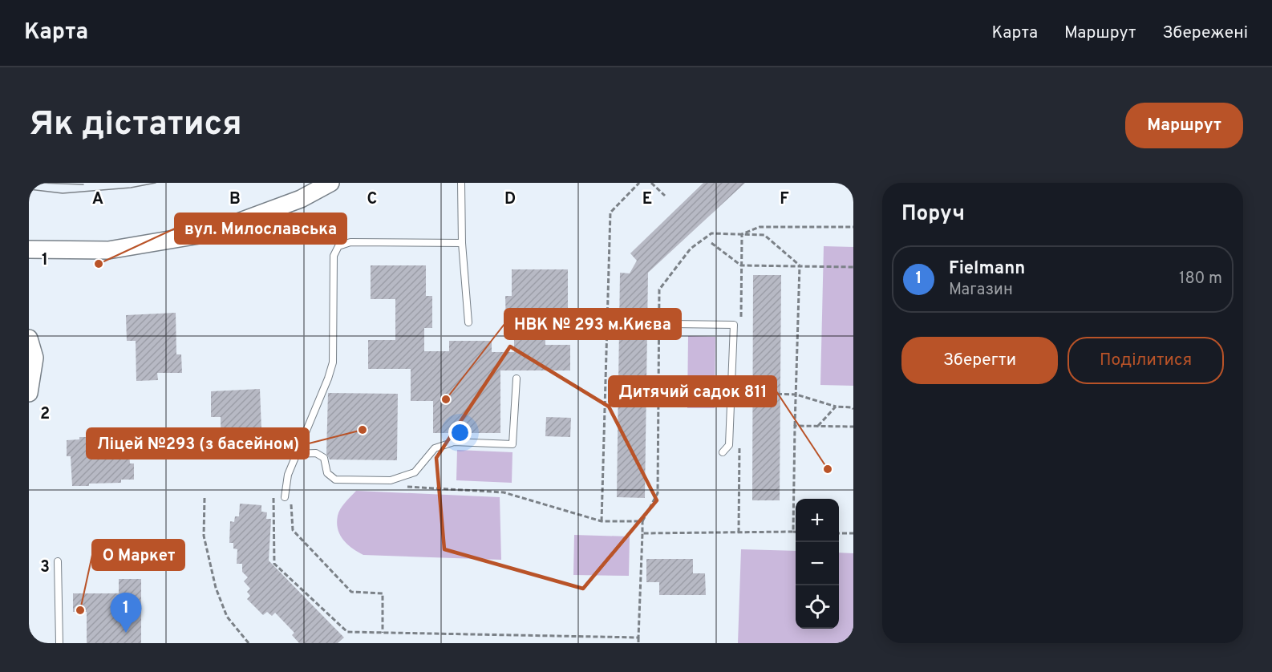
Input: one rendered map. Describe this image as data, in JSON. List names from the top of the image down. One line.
{"places":["вул. Милославська","НВК № 293 м.Києва","Ліцей №293 (з басейном)","Дитячий садок 811","О Маркет"],"page":{"header":"Карта","nav":["Карта","Маршрут","Збережені"],"buttons":["Маршрут",["Зберегти","Поділитися"]],"title":"Як дістатися","heading":"Поруч","list":[{"mark":"1","name":"Fielmann","note":"Магазин","value":"180 m"}],"map_buttons":["+","−"],"pins":"1"},"grid":{"columns":["A","B","C","D","E","F"],"rows":["1","2","3"]}}
